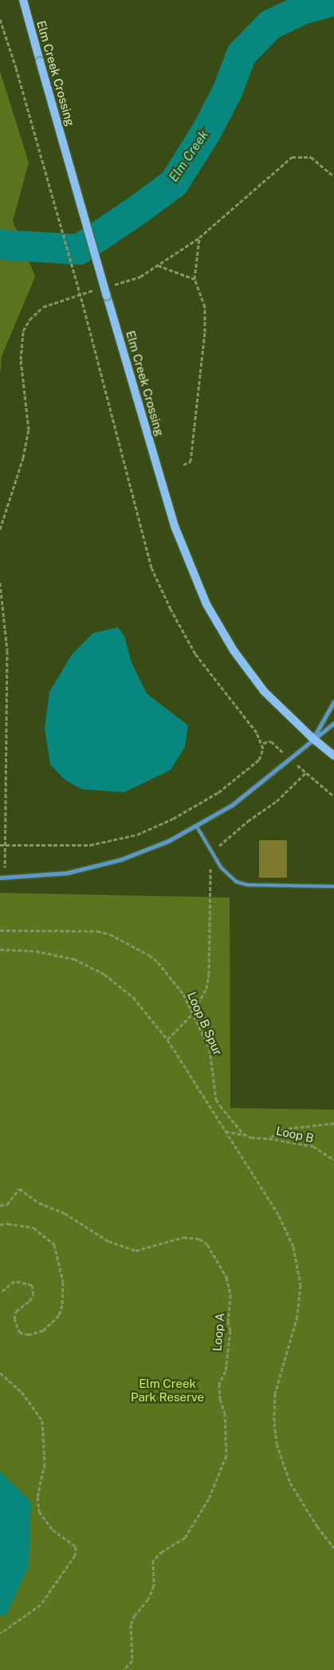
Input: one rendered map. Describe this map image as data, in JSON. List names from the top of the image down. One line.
{"streets":{"main road":["Elm Creek Crossing"],"path":["Loop B Spur","Loop B","Loop A"]},"water":["Elm Creek"],"parks":["Elm Creek Park Reserve"]}
